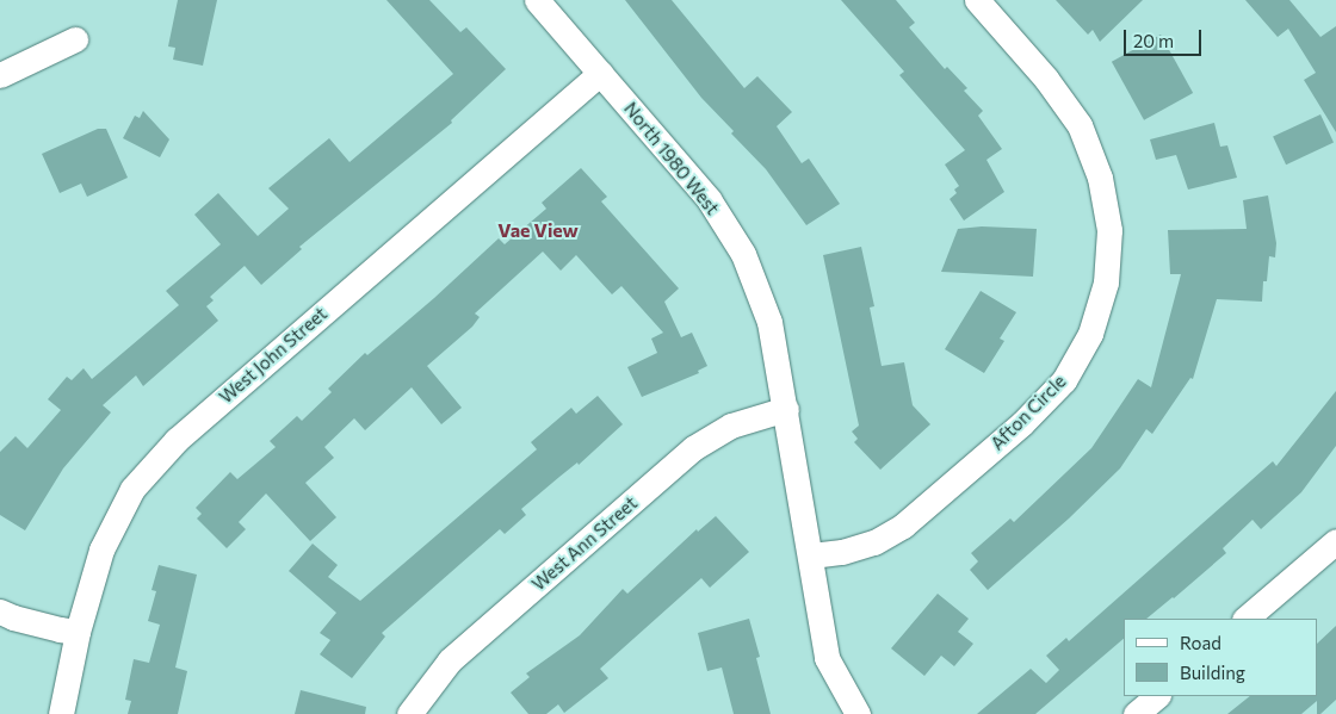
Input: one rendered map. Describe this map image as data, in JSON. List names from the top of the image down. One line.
{"streets":{"street":["North 1980 West","West John Street","Afton Circle","West Ann Street"]},"crossings":[["North 1980 West","West John Street"],["North 1980 West","Afton Circle"],["North 1980 West","West Ann Street"]],"districts":["Vae View"],"legend":["Road","Building"],"scale_bar":"20 m"}
